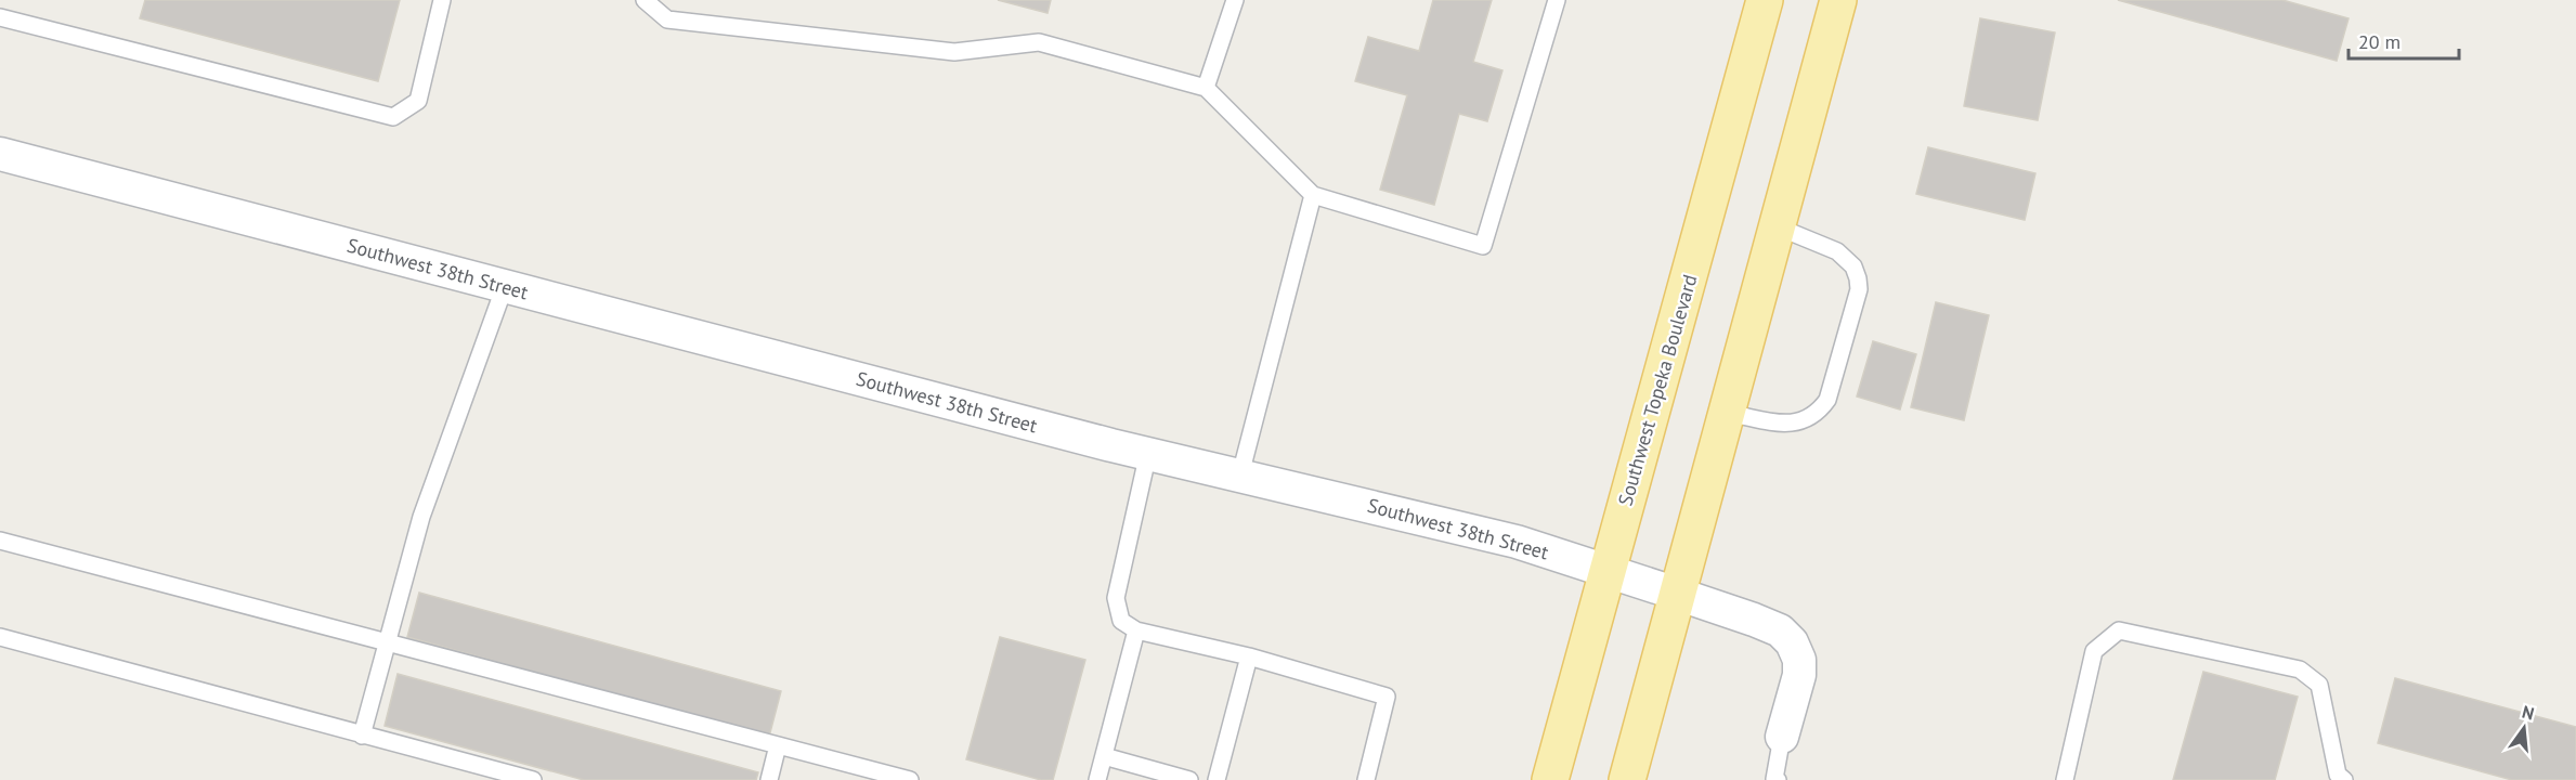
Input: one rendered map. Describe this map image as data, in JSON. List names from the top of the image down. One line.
{"streets":{"main road":["Southwest Topeka Boulevard"],"street":["Southwest 38th Street"]},"crossings":[["Southwest 38th Street","Southwest Topeka Boulevard"]],"scale_bar":"20 m","north":"top"}
